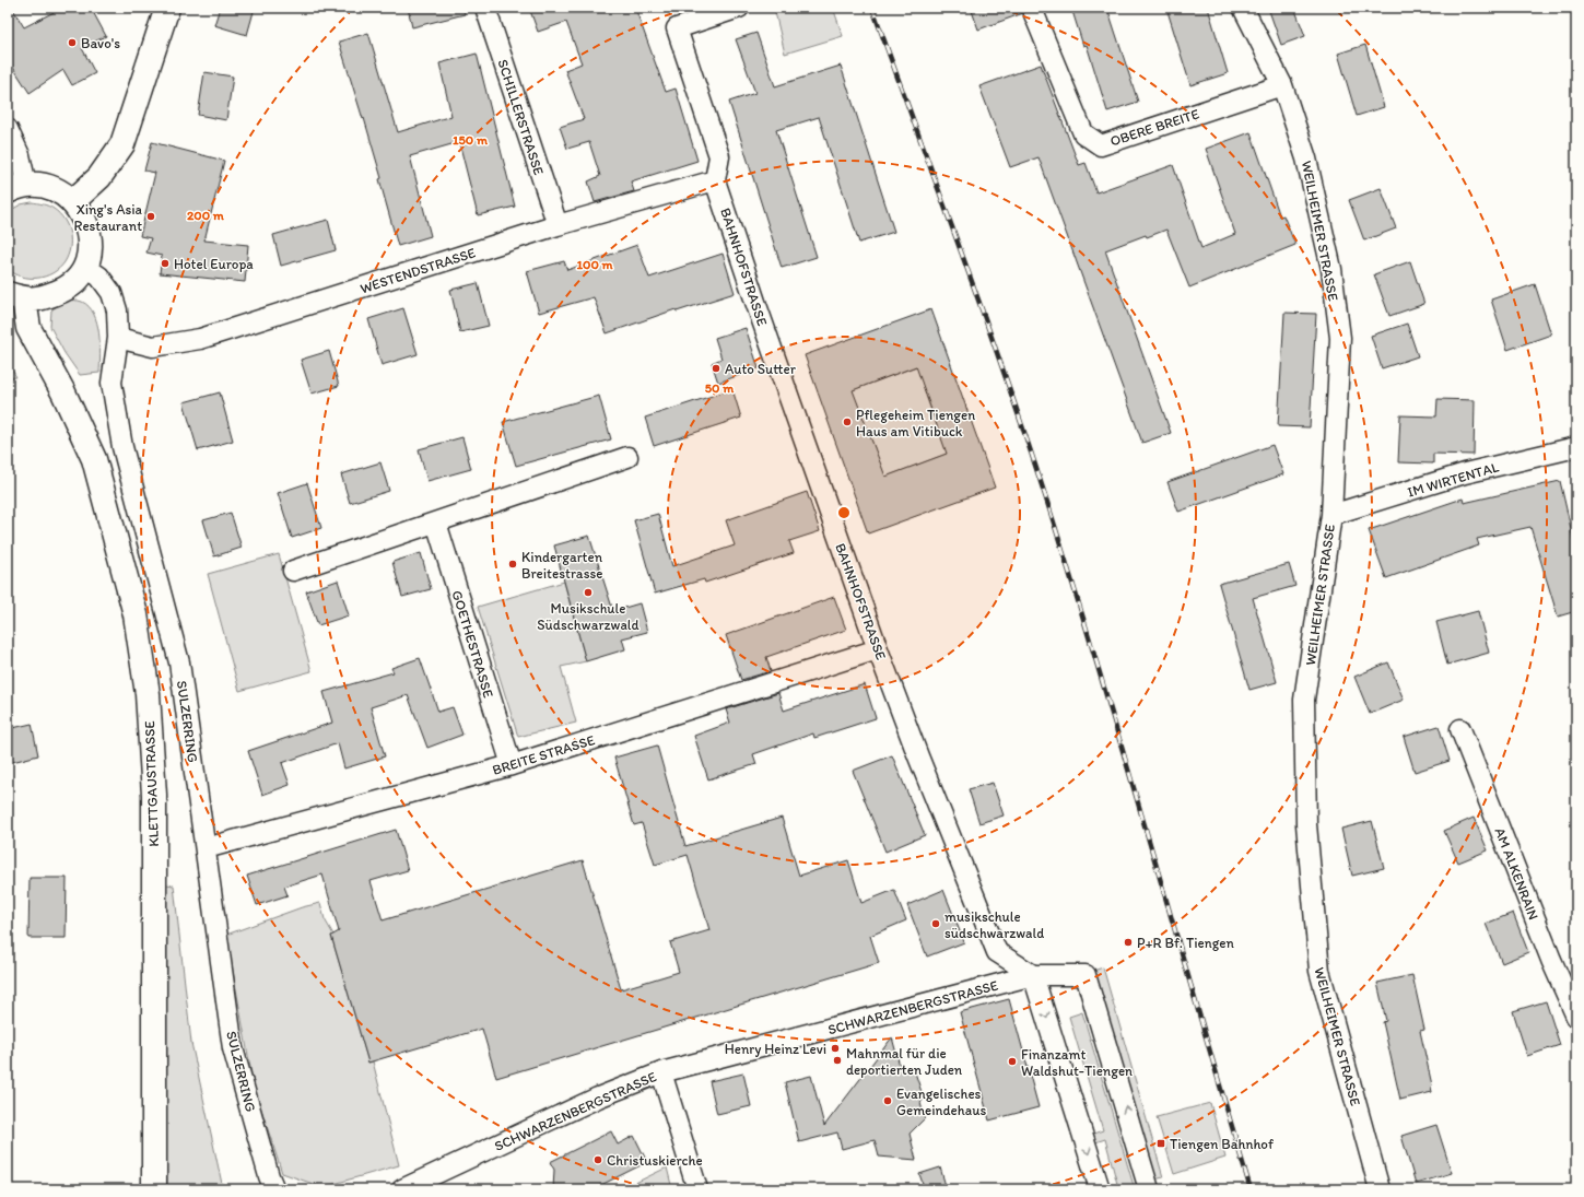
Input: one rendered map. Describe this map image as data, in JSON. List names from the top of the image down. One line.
{"streets":{"main road":["KLETTGAUSTRASSE"],"street":["SCHILLERSTRASSE","OBERE BREITE","WEILHEIMER STRASSE","BAHNHOFSTRASSE","WESTENDSTRASSE","IM WIRTENTAL","GOETHESTRASSE","SULZERRING","BREITE STRASSE","AM ALKENRAIN","SCHWARZENBERGSTRASSE"]},"crossings":[["SCHILLERSTRASSE","WESTENDSTRASSE"],["OBERE BREITE","WEILHEIMER STRASSE"],["WEILHEIMER STRASSE","IM WIRTENTAL"],["BAHNHOFSTRASSE","WESTENDSTRASSE"],["BAHNHOFSTRASSE","BREITE STRASSE"],["BAHNHOFSTRASSE","SCHWARZENBERGSTRASSE"],["WESTENDSTRASSE","SULZERRING"],["GOETHESTRASSE","BREITE STRASSE"],["SULZERRING","BREITE STRASSE"]],"places":{"other":["Bavo's","Xing's Asia Restaurant","Hotel Europa","Auto Sutter","Pflegeheim Tiengen Haus am Vitibuck","Kindergarten Breitestrasse","Musikschule Südschwarzwald","musikschule südschwarzwald","P+R Bf. Tiengen","Henry Heinz Levi","Mahnmal für die deportierten Juden","Finanzamt Waldshut-Tiengen","Evangelisches Gemeindehaus","Christuskierche"],"transit":["Tiengen Bahnhof"]},"rings":["150 m","200 m","100 m","50 m"]}
